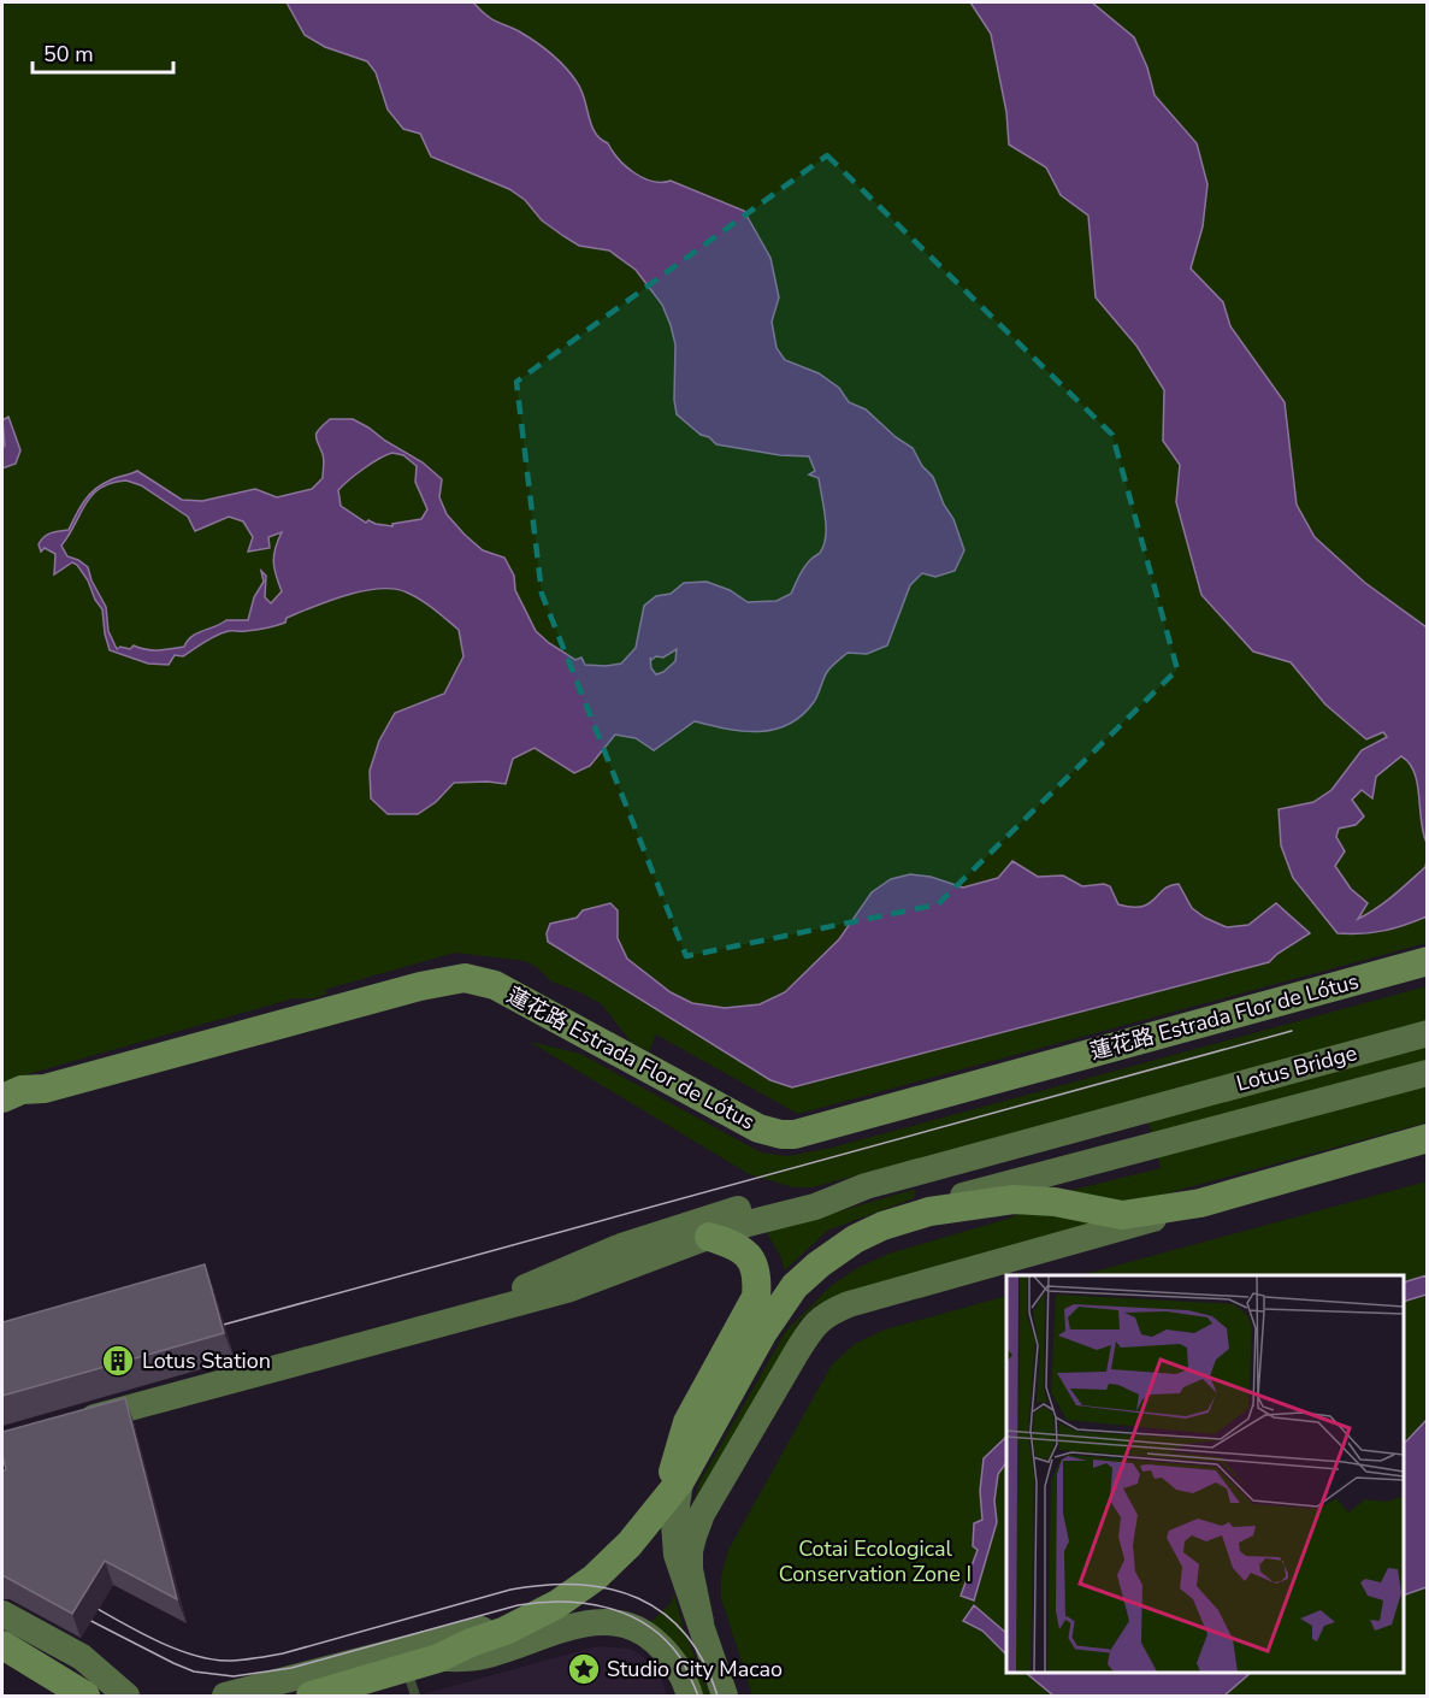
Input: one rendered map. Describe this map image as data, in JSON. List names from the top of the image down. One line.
{"streets":{"main road":["蓮花路 Estrada Flor de Lótus","Lotus Bridge"]},"parks":["Cotai Ecological Conservation Zone I"],"places":{"building":["Lotus Station"],"place":["Studio City Macao"]},"scale_bar":"50 m"}
